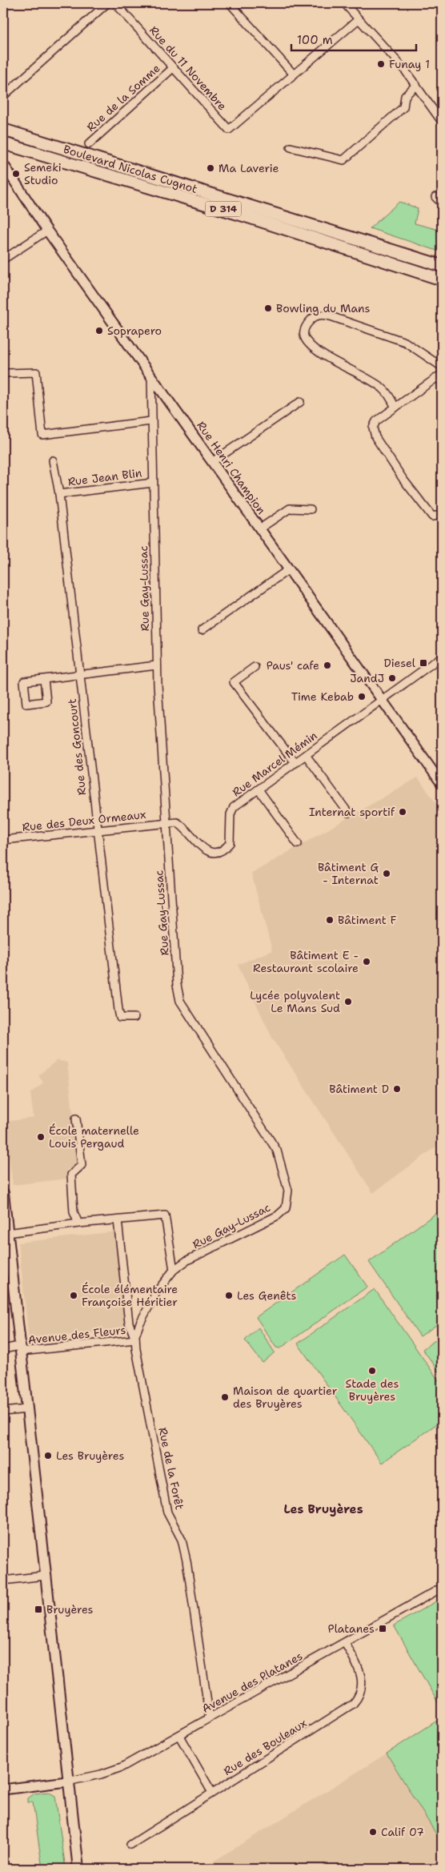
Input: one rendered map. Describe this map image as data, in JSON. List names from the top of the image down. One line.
{"streets":{"main road":["Boulevard Nicolas Cugnot","D 314"],"street":["Rue du 11 Novembre","Rue de la Somme","Rue Henri Champion","Rue Jean Blin","Rue Gay-Lussac","Rue des Goncourt","Rue Marcel Mémin","Rue des Deux Ormeaux","Avenue des Fleurs","Rue de la Forêt","Avenue des Platanes","Rue des Bouleaux"]},"crossings":[["Rue du 11 Novembre","Rue de la Somme"],["Rue Henri Champion","Rue Gay-Lussac"],["Rue Henri Champion","Rue Marcel Mémin"],["Rue Jean Blin","Rue Gay-Lussac"],["Rue Jean Blin","Rue des Goncourt"],["Rue Gay-Lussac","Rue Marcel Mémin"],["Rue Gay-Lussac","Rue des Deux Ormeaux"],["Rue Gay-Lussac","Avenue des Fleurs"],["Rue Gay-Lussac","Rue de la Forêt"],["Rue des Goncourt","Rue des Deux Ormeaux"],["Rue Marcel Mémin","Rue des Deux Ormeaux"],["Avenue des Fleurs","Rue de la Forêt"],["Rue de la Forêt","Avenue des Platanes"],["Avenue des Platanes","Rue des Bouleaux"]],"districts":["Les Bruyères"],"places":{"other":["Funay 1","Ma Laverie","Semeki Studio","Bowling du Mans","Soprapero","Paus' cafe","JandJ","Time Kebab","Internat sportif","Bâtiment G - Internat","Bâtiment F","Bâtiment E - Restaurant scolaire","Lycée polyvalent Le Mans Sud","Bâtiment D","École maternelle Louis Pergaud","École élémentaire Françoise Héritier","Les Genêts","Stade des Bruyères","Maison de quartier des Bruyères","Les Bruyères","Calif 07"],"transit":["Diesel","Bruyères","Platanes"]},"scale_bar":"100 m"}
